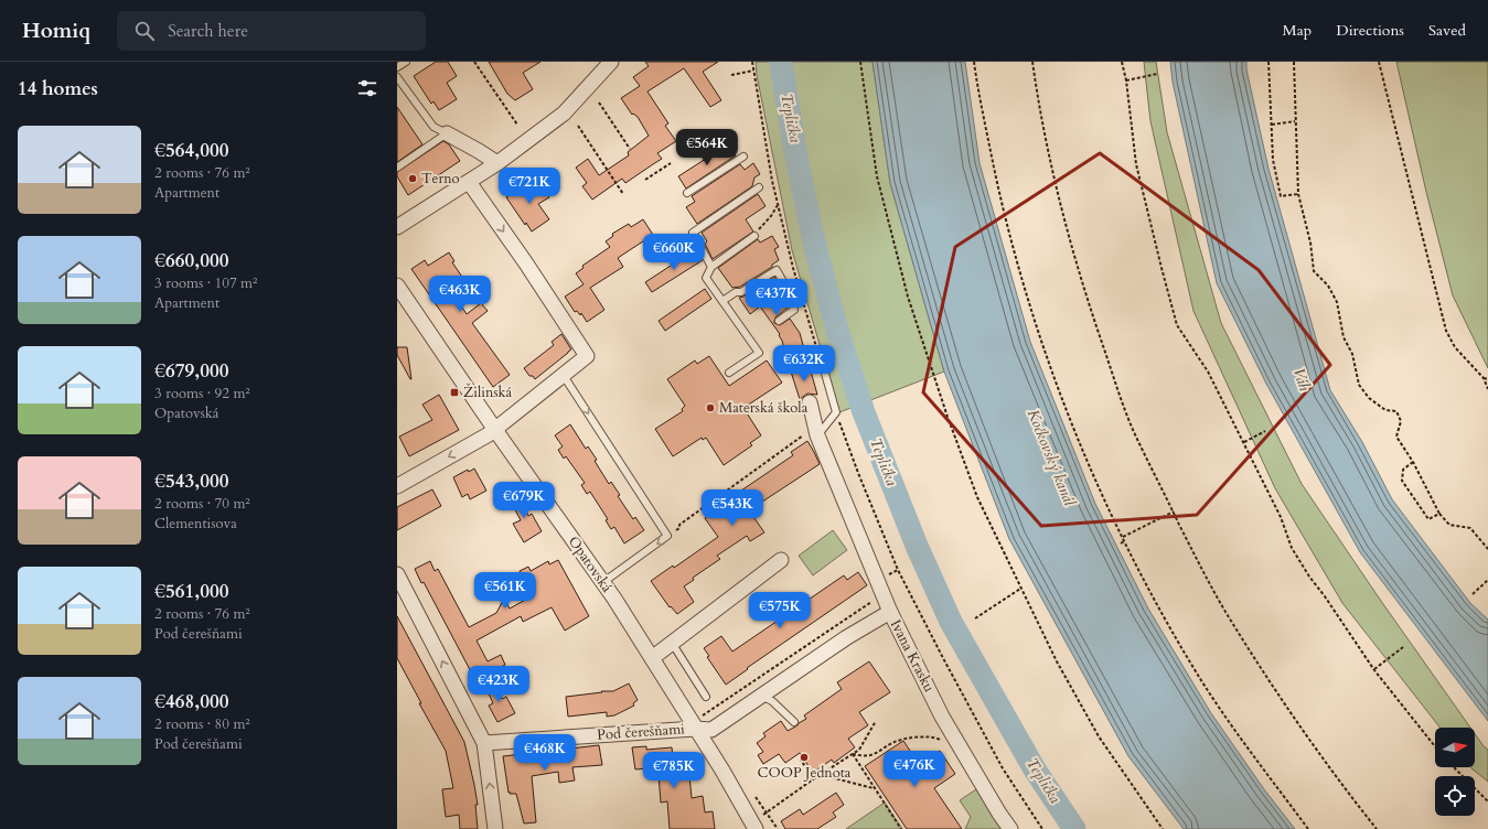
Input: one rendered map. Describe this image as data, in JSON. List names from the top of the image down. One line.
{"streets":{"street":["Opatovská","Ivana Krasku","Pod čerešňami"]},"crossings":[["Opatovská","Ivana Krasku"],["Opatovská","Pod čerešňami"],["Ivana Krasku","Pod čerešňami"]],"water":["Teplička","Váh","Kočkovský kanál"],"places":{"other":["Terno","Materská škola","COOP Jednota"],"transit":["Žilinská"]},"north":"right","page":{"header":"Homiq","search":"Search here","nav":["Map","Directions","Saved"],"heading":"14 homes","list":[{"name":"€564,000","note":"2 rooms · 76 m² · Apartment"},{"name":"€660,000","note":"3 rooms · 107 m² · Apartment"},{"name":"€679,000","note":"3 rooms · 92 m² · Opatovská"},{"name":"€543,000","note":"2 rooms · 70 m² · Clementisova"},{"name":"€561,000","note":"2 rooms · 76 m² · Pod čerešňami"},{"name":"€468,000","note":"2 rooms · 80 m² · Pod čerešňami"}],"price":["€564K","€721K","€660K","€463K","€437K","€632K","€679K","€543K","€561K","€575K","€423K","€468K","€476K","€785K"]}}
